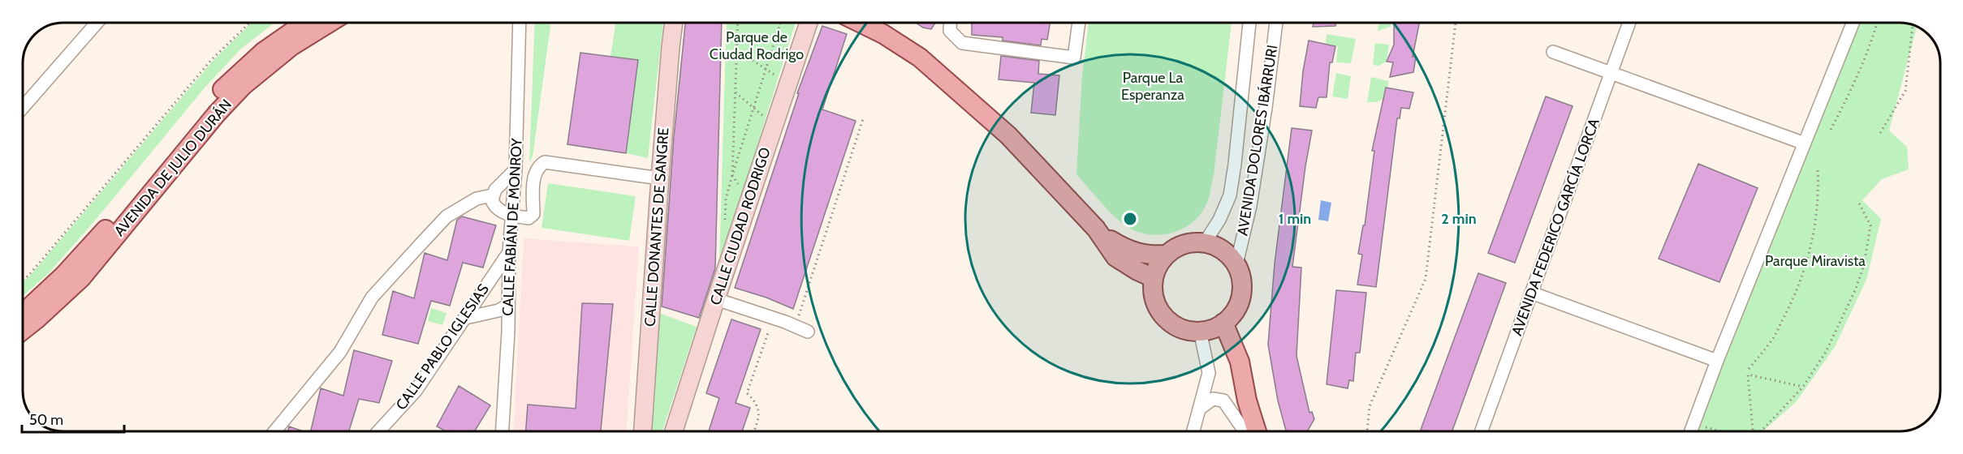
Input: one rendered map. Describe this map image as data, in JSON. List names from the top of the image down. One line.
{"streets":{"main road":["AVENIDA DE JULIO DURÁN","CALLE CIUDAD RODRIGO","CALLE DONANTES DE SANGRE"],"street":["AVENIDA DOLORES IBÁRRURI","CALLE FABIÁN DE MONROY","AVENIDA FEDERICO GARCÍA LORCA","CALLE PABLO IGLESIAS"]},"crossings":[["CALLE FABIÁN DE MONROY","CALLE PABLO IGLESIAS"]],"parks":["Parque de Ciudad Rodrigo","Parque La Esperanza","Parque Miravista"],"scale_bar":"50 m","rings":["1 min","2 min"]}
